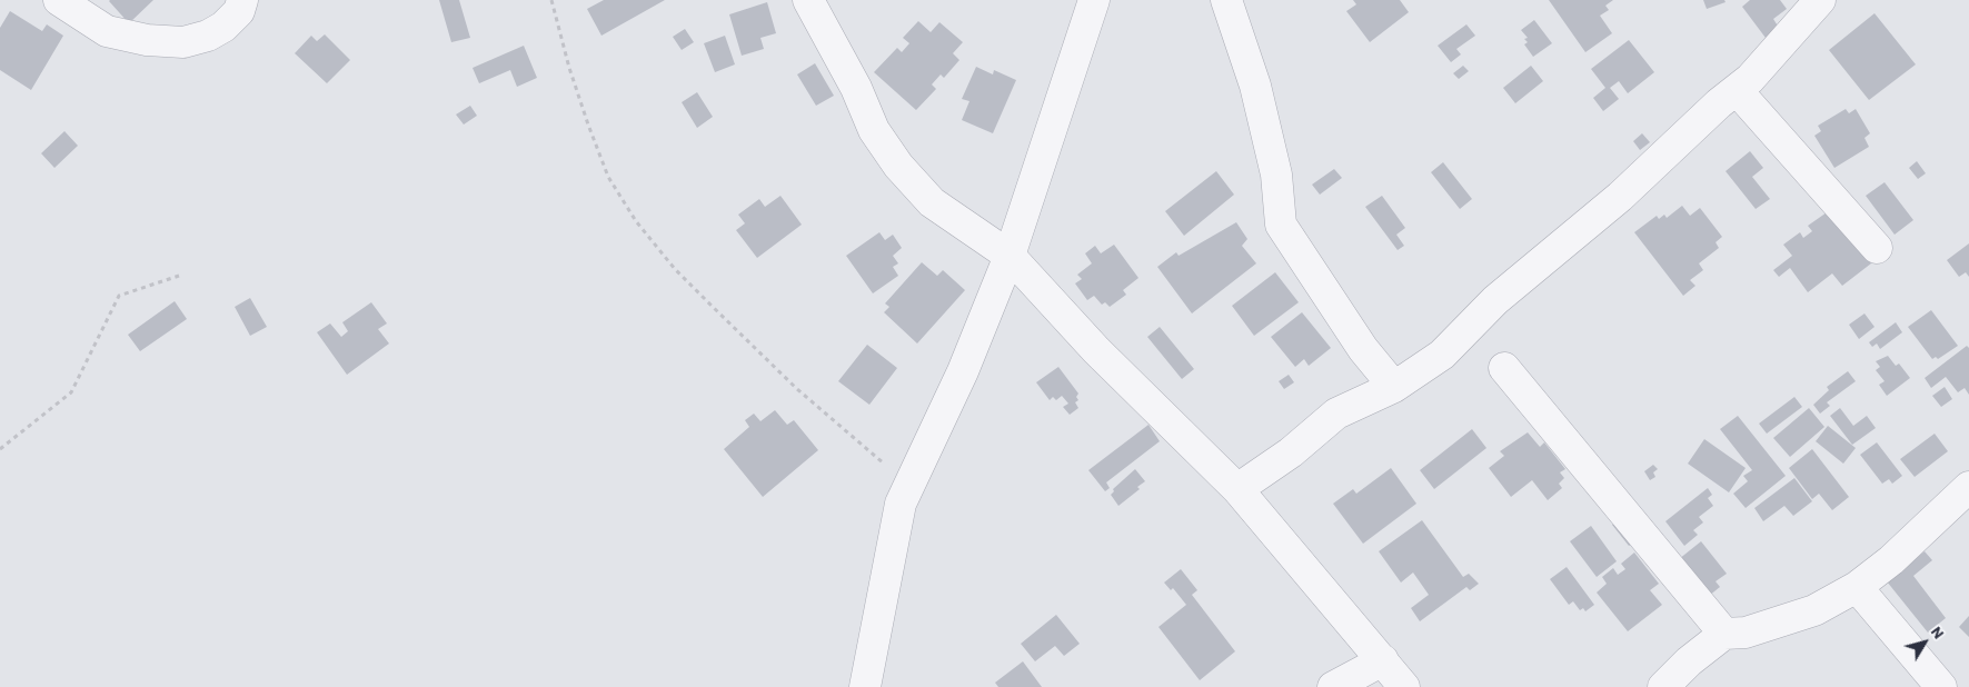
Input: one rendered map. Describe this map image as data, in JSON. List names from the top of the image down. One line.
{"north":"top right"}
